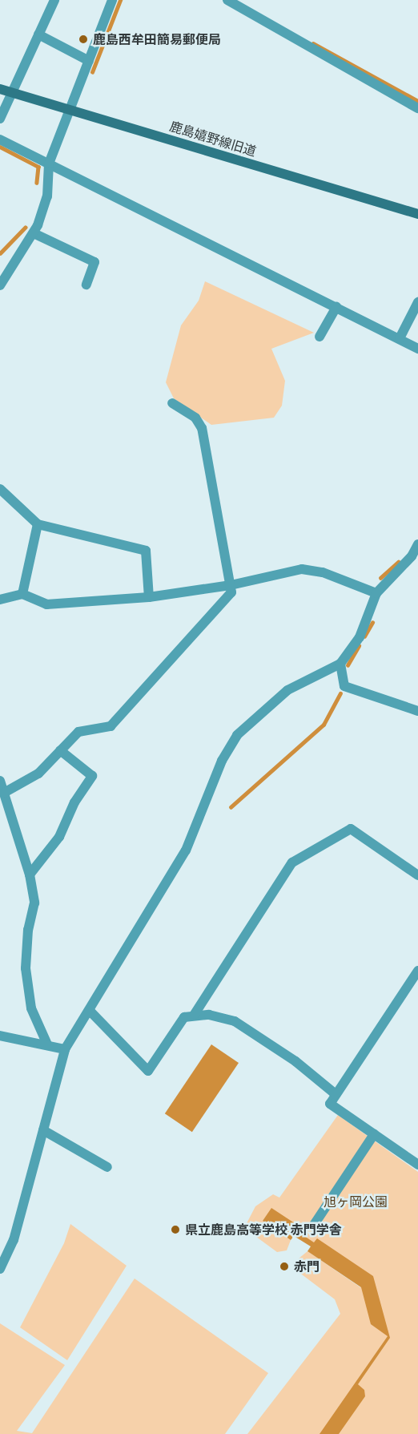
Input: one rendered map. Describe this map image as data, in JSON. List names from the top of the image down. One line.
{"streets":{"street":["鹿島嬉野線旧道"]},"parks":["旭ヶ岡公園"],"places":["鹿島西牟田簡易郵便局","県立鹿島高等学校 赤門学舎","赤門"]}
